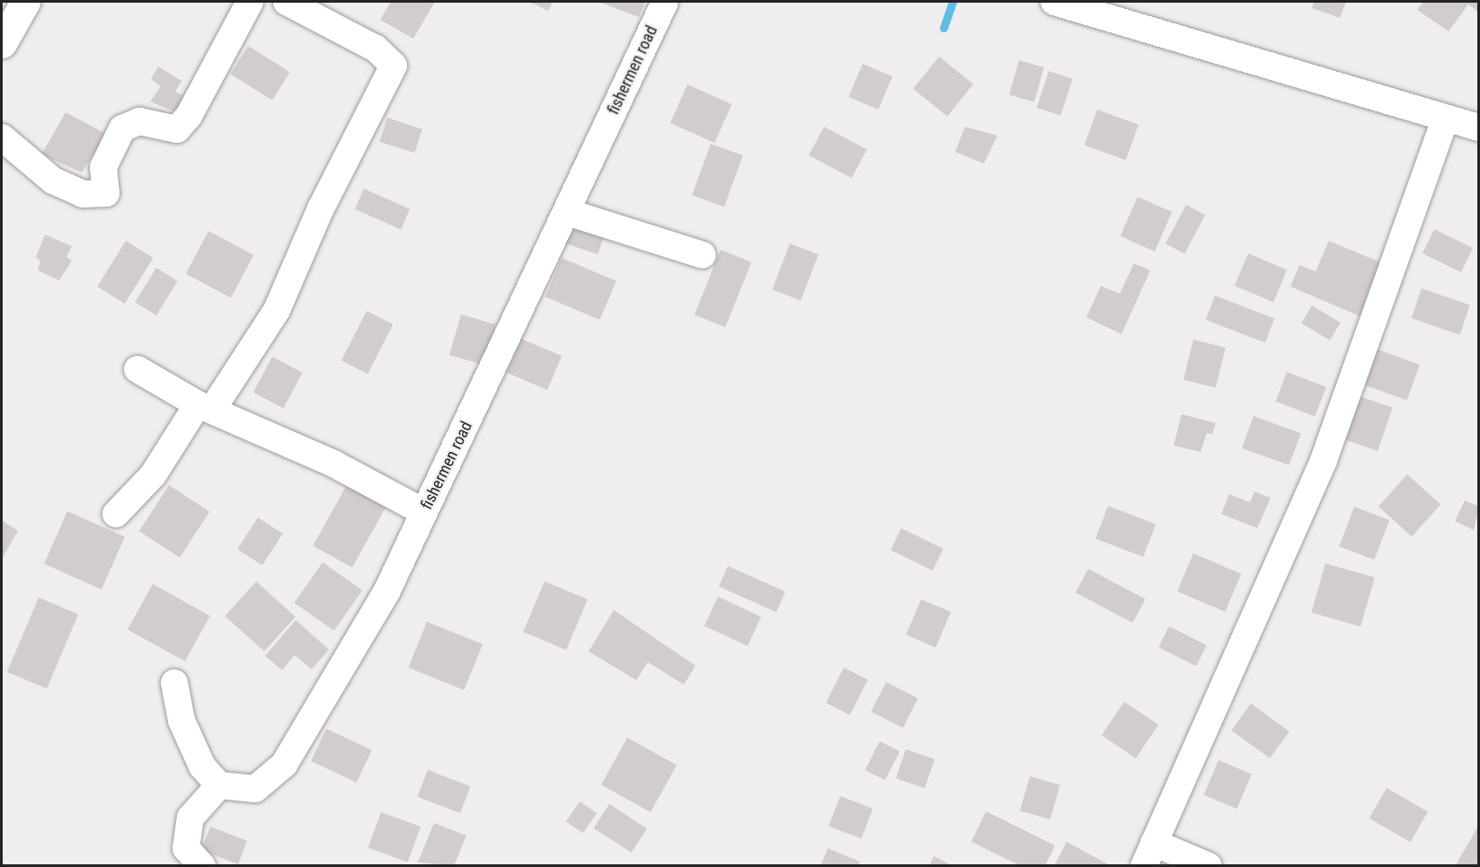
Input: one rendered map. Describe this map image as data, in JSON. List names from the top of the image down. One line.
{"streets":{"street":["fishermen road"]}}
